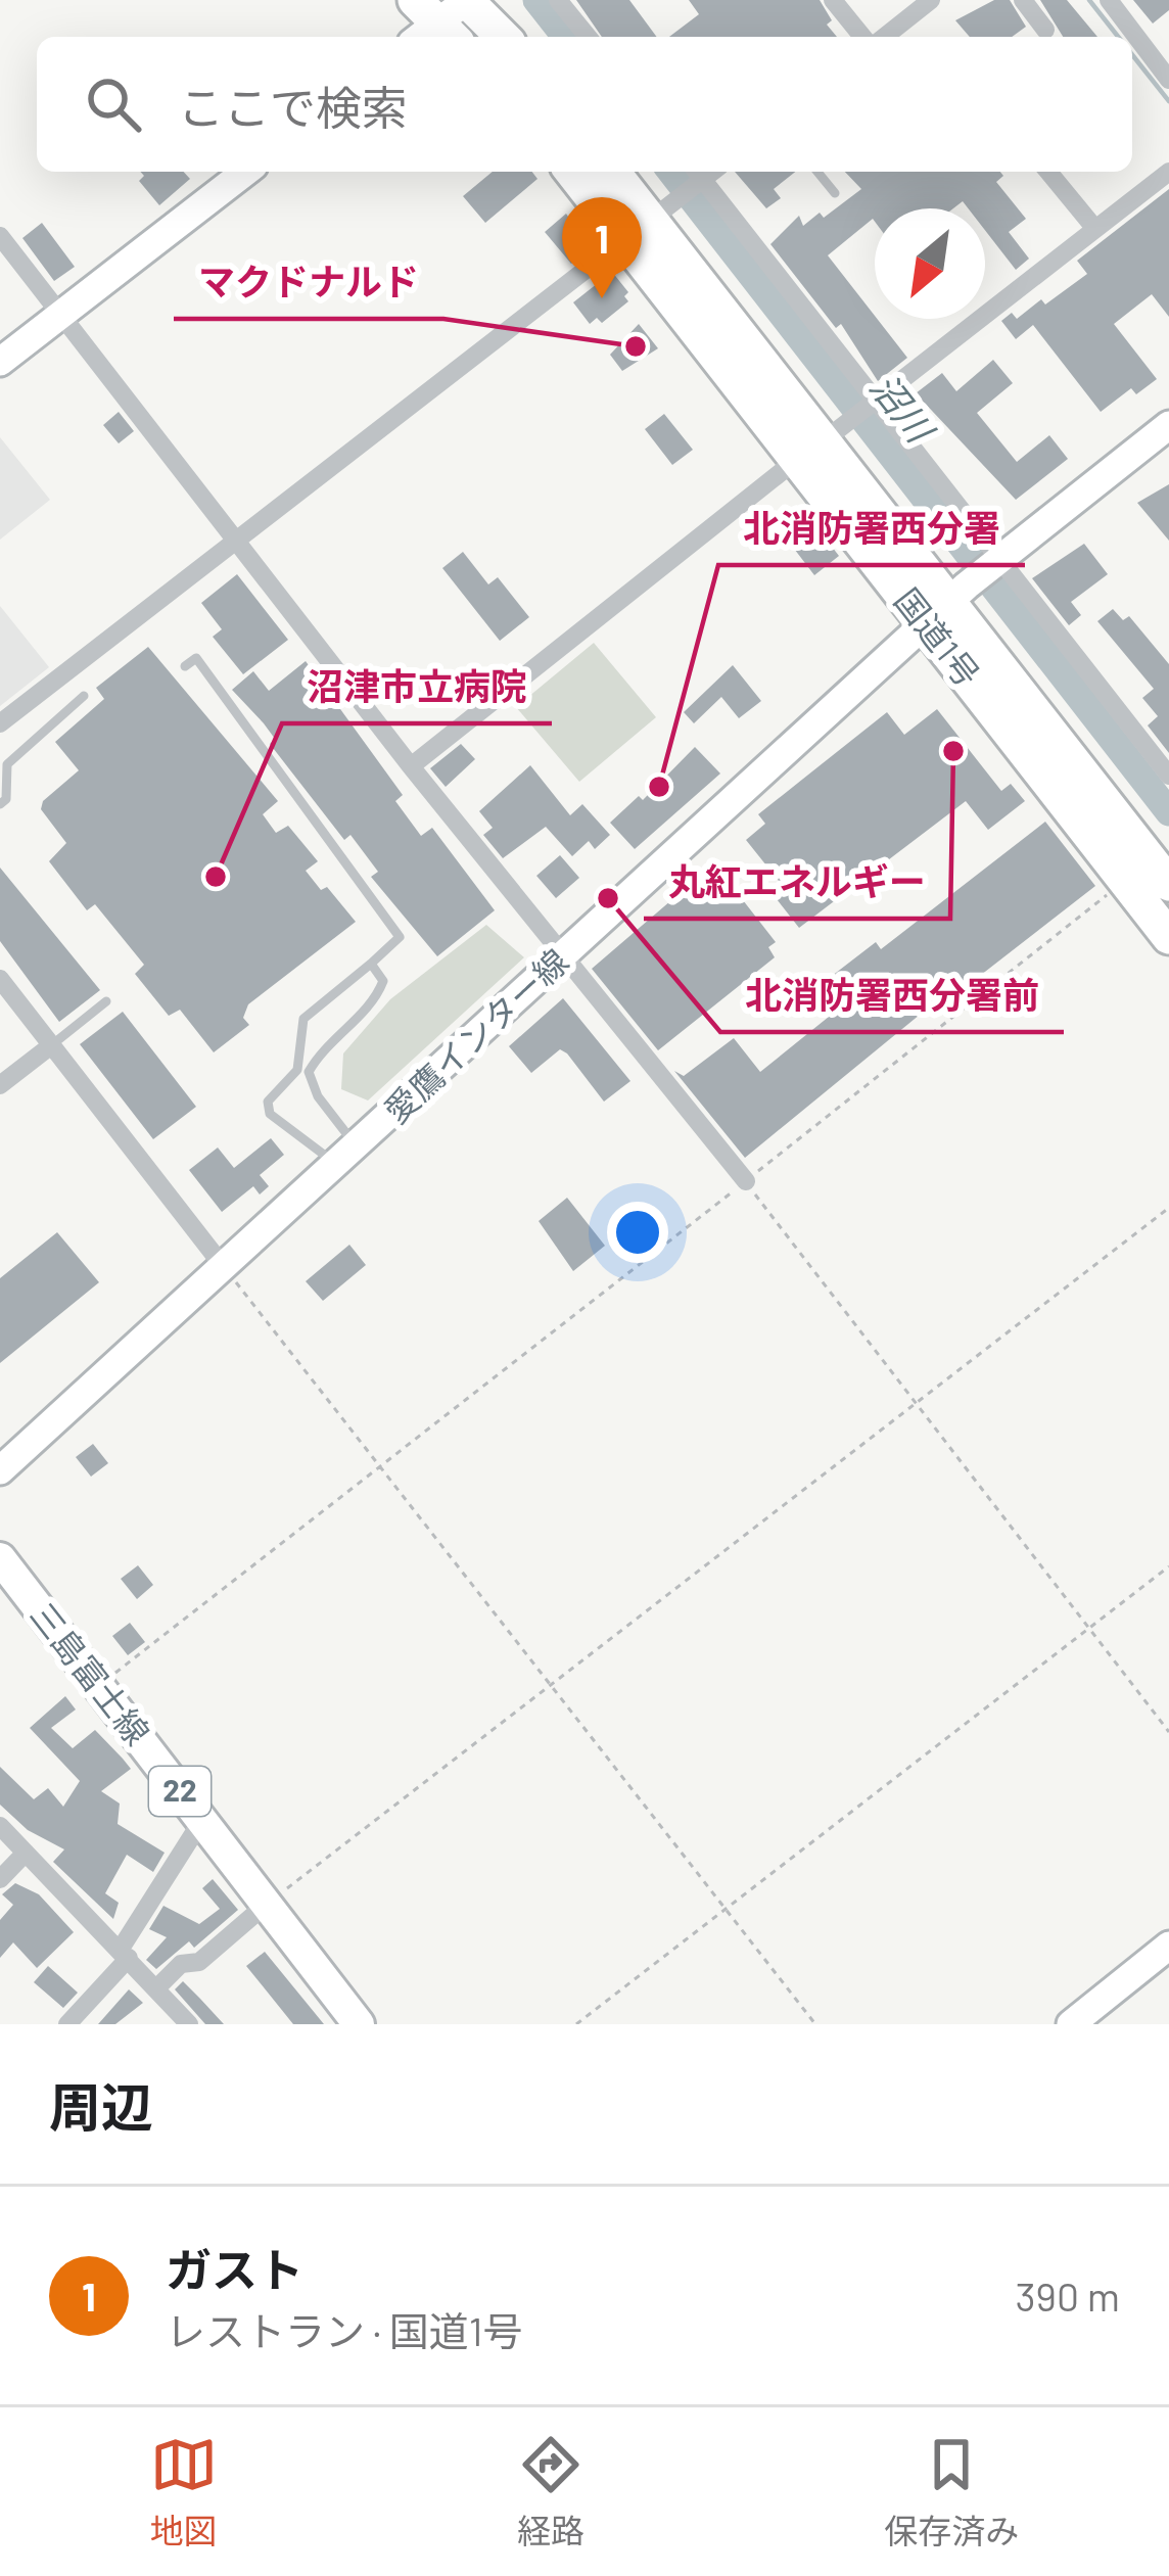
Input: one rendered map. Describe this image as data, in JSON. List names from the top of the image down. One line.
{"streets":{"highway":["国道1号"],"main road":["愛鷹インター線","三島富士線","22"]},"crossings":[["国道1号","愛鷹インター線"]],"water":["沼川"],"places":["マクドナルド","丸紅エネルギー","北消防署西分署","沼津市立病院","北消防署西分署前"],"north":"bottom left","page":{"search":"ここで検索","pins":"1","heading":"周辺","list":[{"mark":"1","name":"ガスト","note":"レストラン · 国道1号","value":"390 m"}],"nav":["地図","経路","保存済み"]}}
